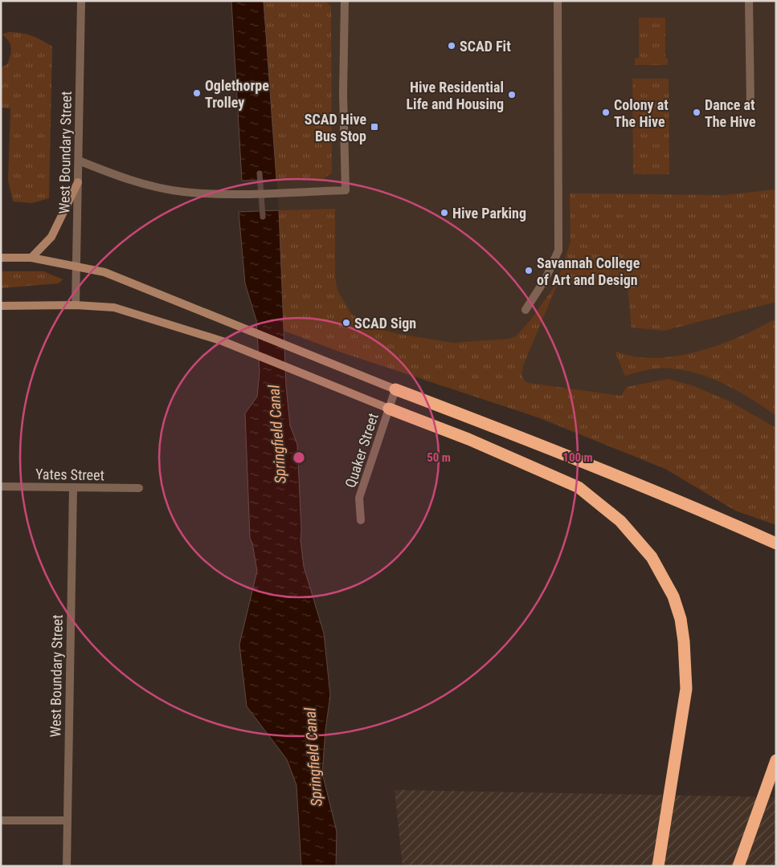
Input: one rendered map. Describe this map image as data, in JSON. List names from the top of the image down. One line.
{"streets":{"street":["West Boundary Street","Quaker Street","Yates Street"]},"crossings":[["West Boundary Street","Yates Street"]],"water":["Springfield Canal"],"places":{"other":["SCAD Fit","Oglethorpe Trolley","Hive Residential Life and Housing","Colony at The Hive","Dance at The Hive","Hive Parking","Savannah College of Art and Design","SCAD Sign"],"transit":["SCAD Hive Bus Stop"]},"rings":["50 m","100 m"]}
